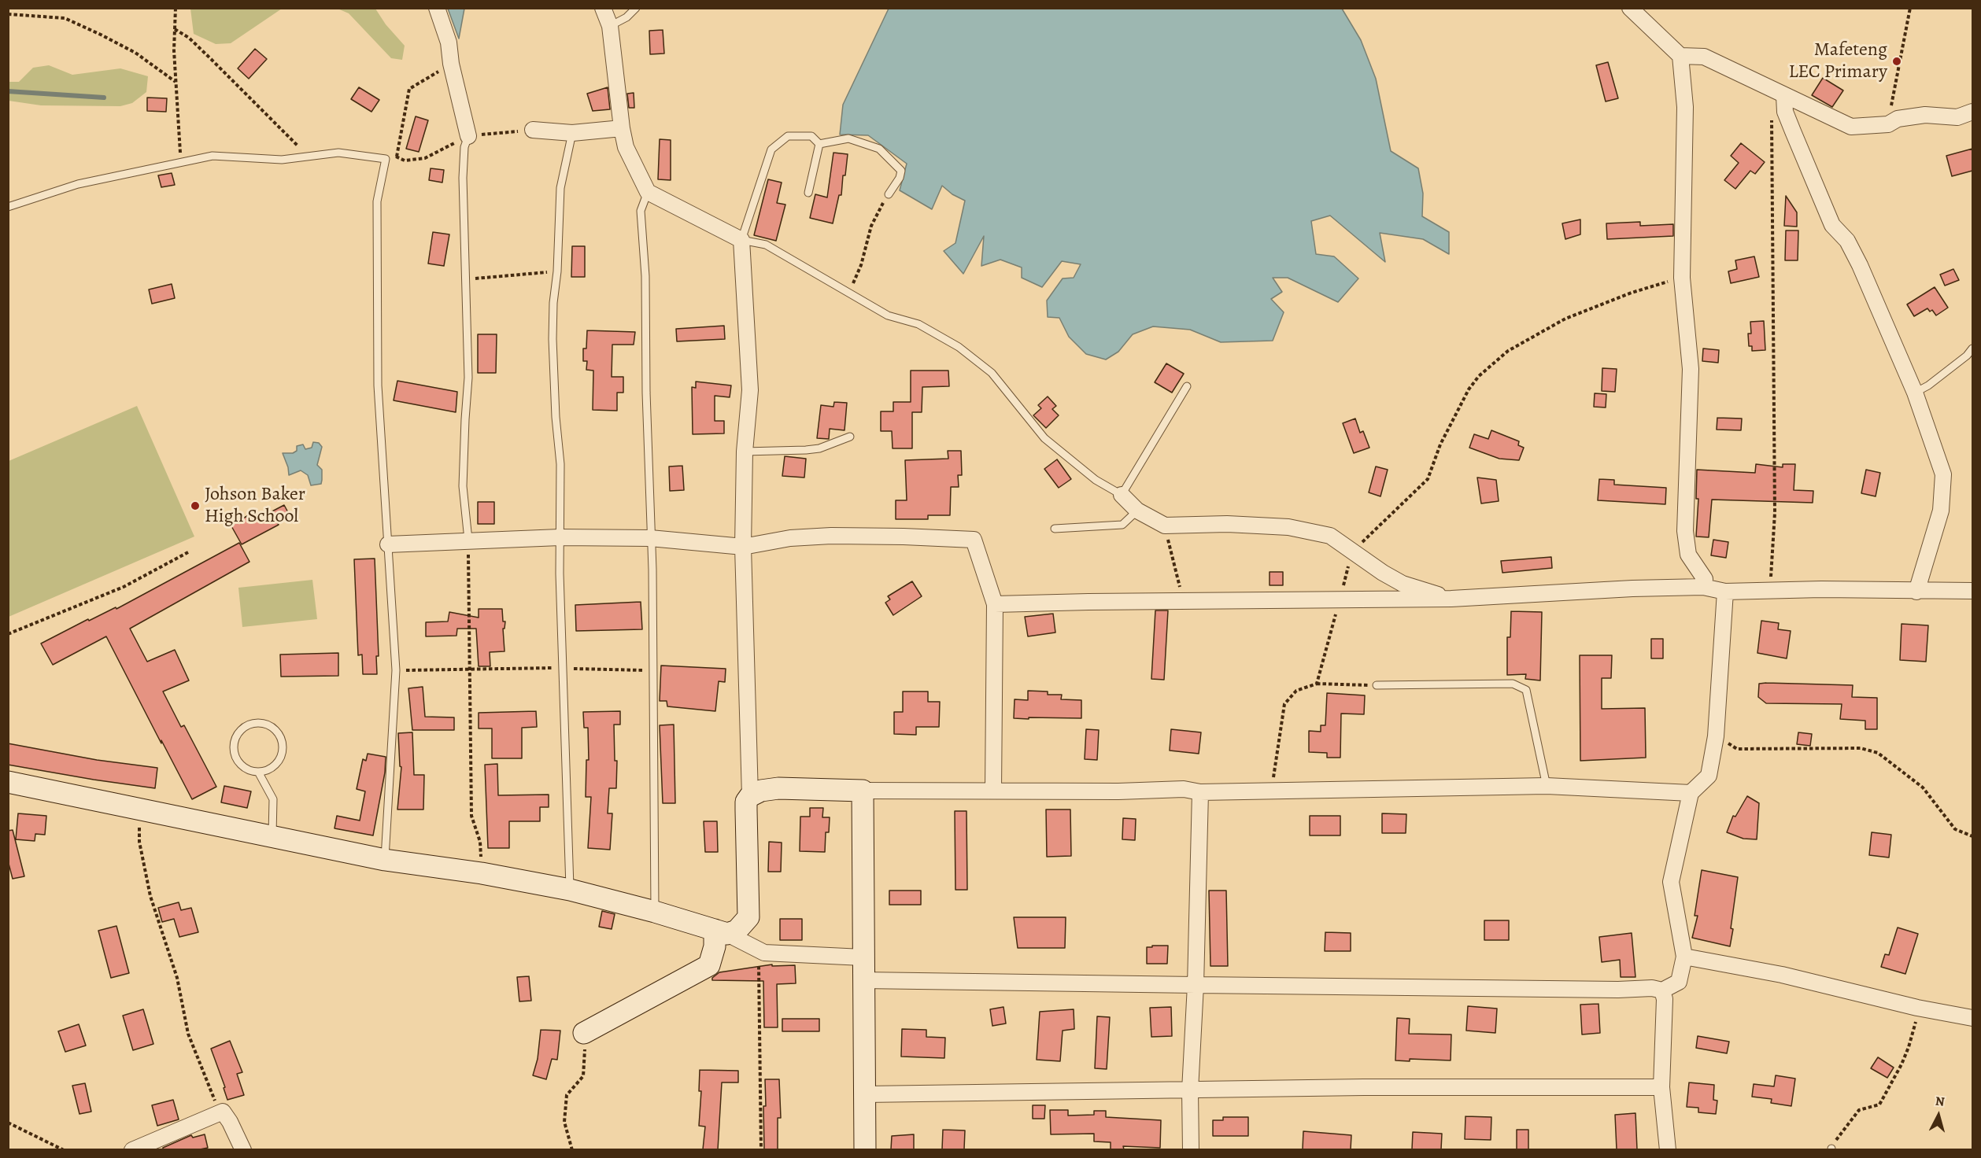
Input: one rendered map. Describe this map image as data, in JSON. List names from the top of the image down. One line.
{"places":["Mafeteng LEC Primary","Johson Baker High School"],"north":"top"}
